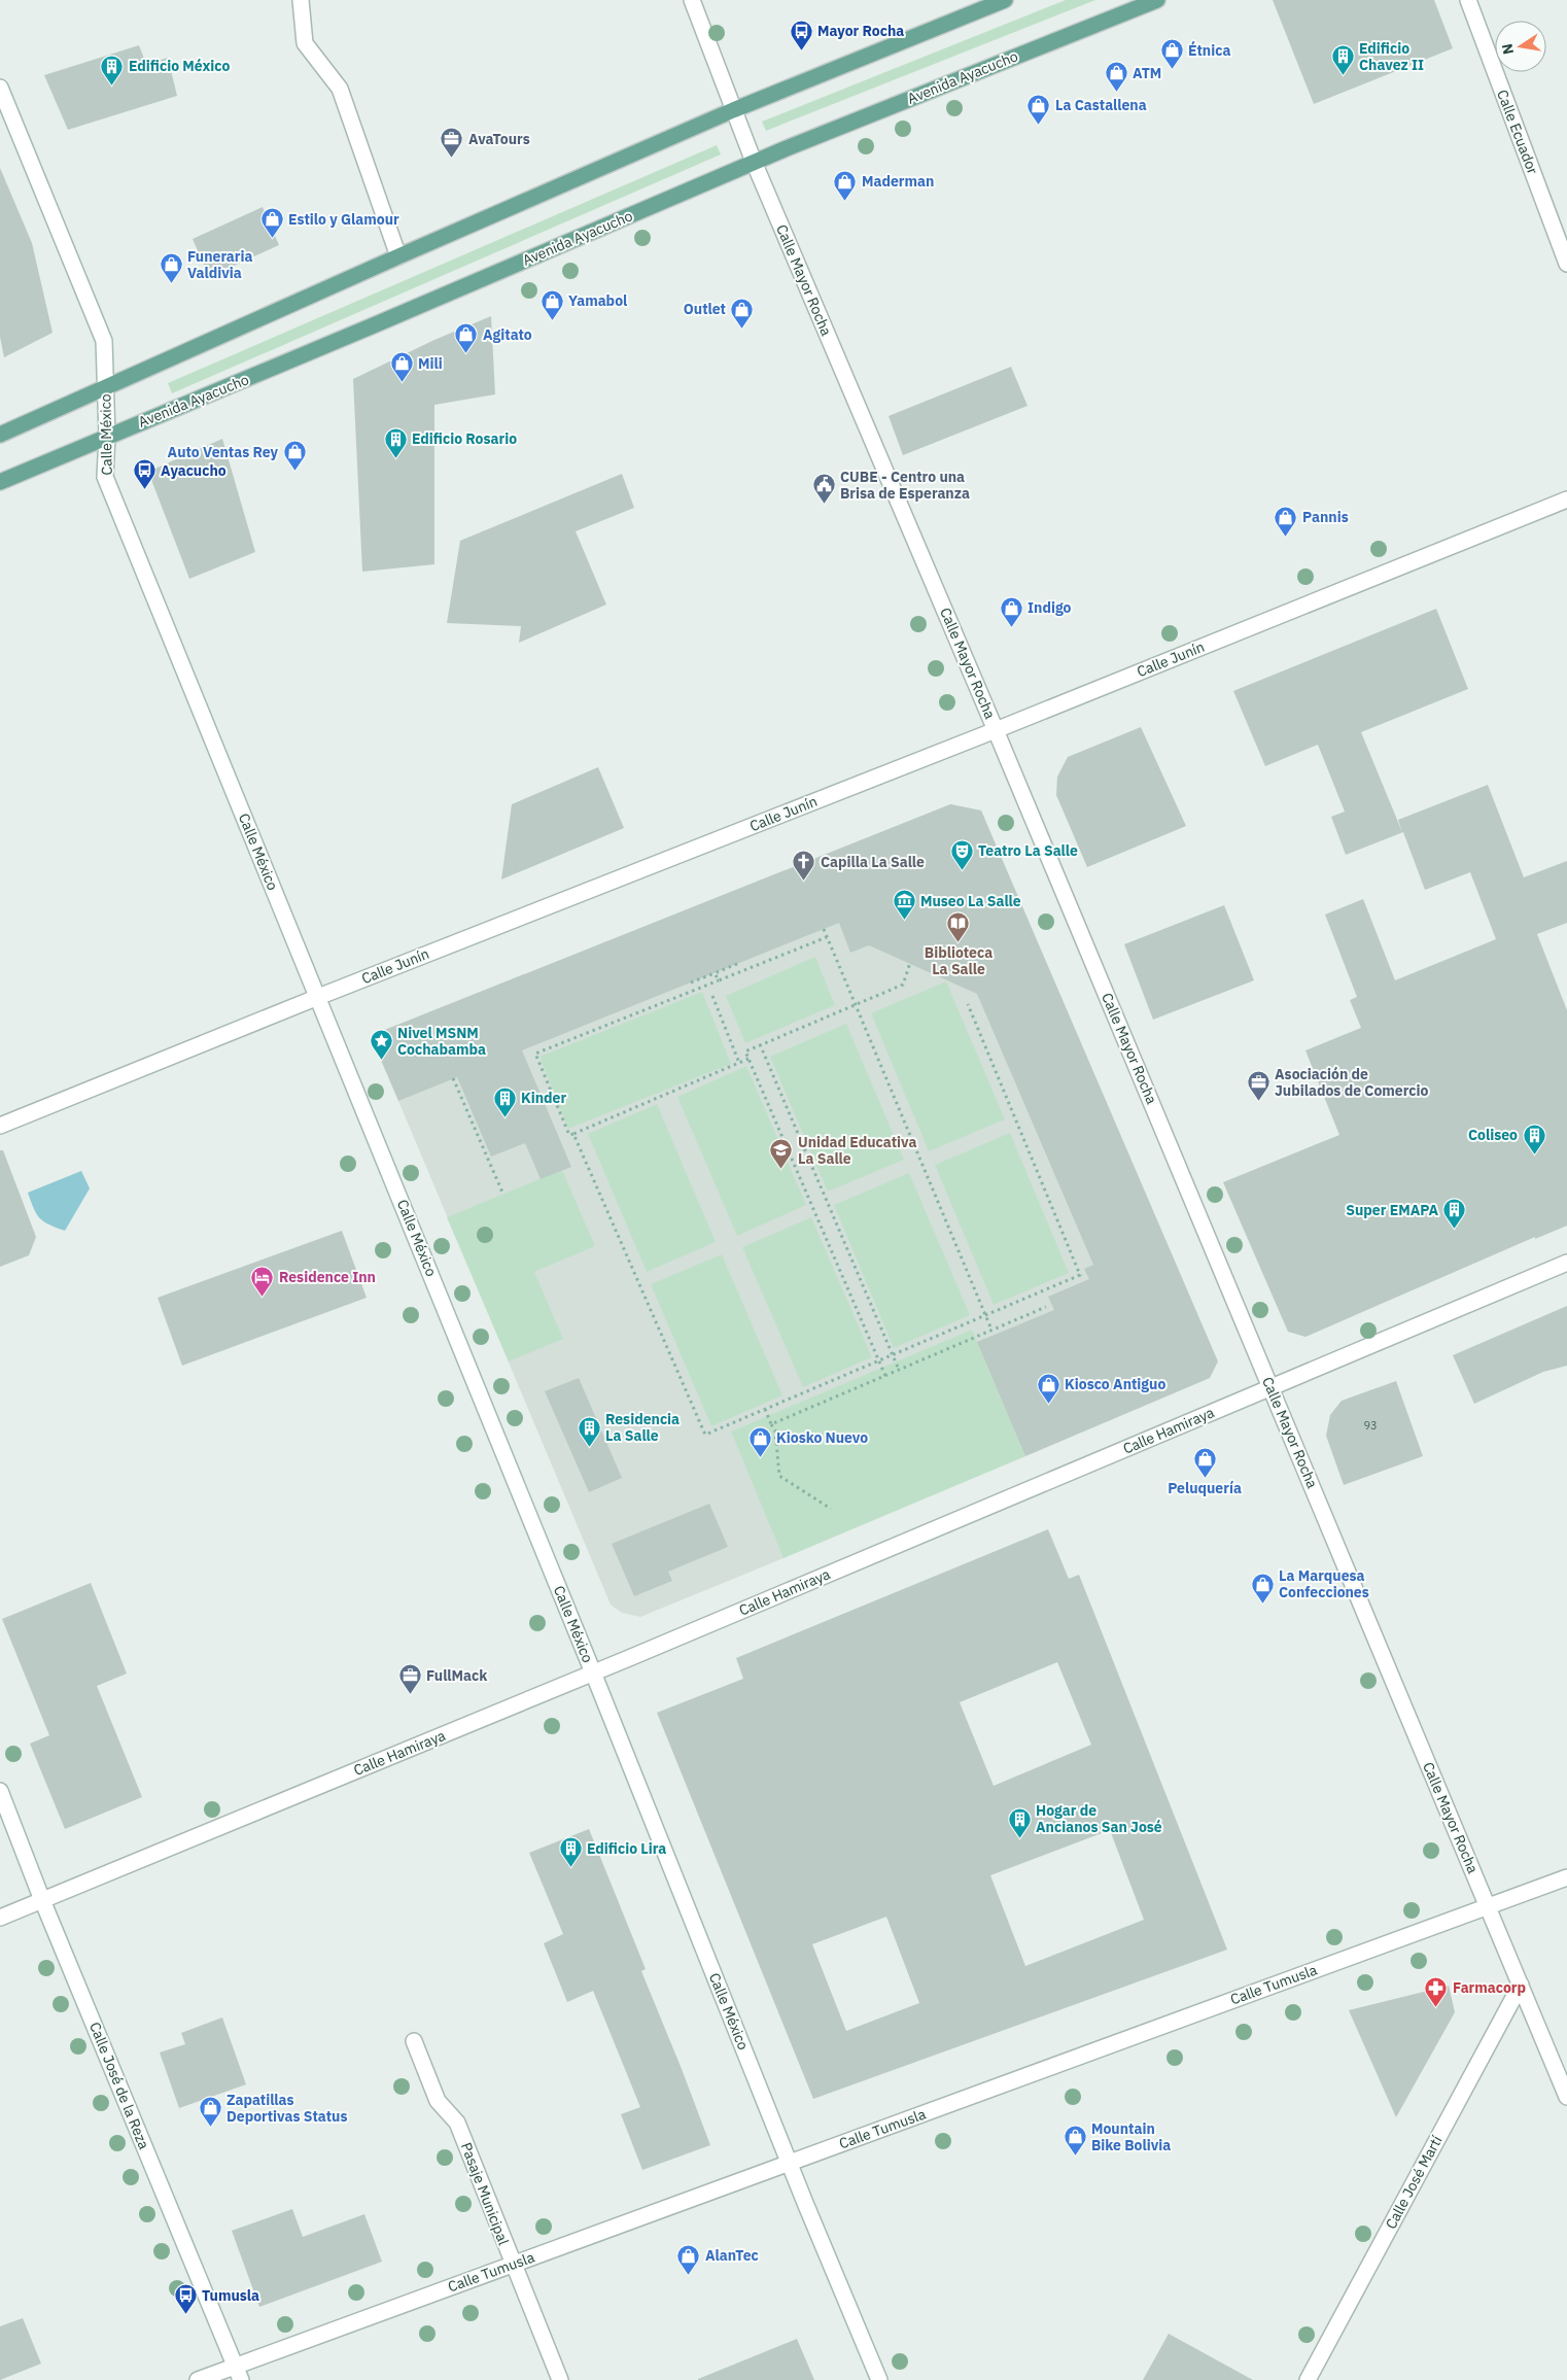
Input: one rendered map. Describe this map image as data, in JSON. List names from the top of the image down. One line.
{"streets":{"main road":["Avenida Ayacucho"],"street":["Calle Ecuador","Calle Mayor Rocha","Calle México","Calle Junín","Calle Hamiraya","Calle Tumusla","Calle José de la Reza","Calle José Martí","Pasaje Municipal"]},"crossings":[["Avenida Ayacucho","Calle Mayor Rocha"],["Avenida Ayacucho","Calle México"],["Calle Mayor Rocha","Calle Junín"],["Calle Mayor Rocha","Calle Hamiraya"],["Calle Mayor Rocha","Calle Tumusla"],["Calle Mayor Rocha","Calle José Martí"],["Calle México","Calle Junín"],["Calle México","Calle Hamiraya"],["Calle México","Calle Tumusla"],["Calle Hamiraya","Calle José de la Reza"],["Calle Tumusla","Calle José de la Reza"],["Calle Tumusla","Pasaje Municipal"]],"places":{"bus stop":["Mayor Rocha","Ayacucho","Tumusla"],"shop":["Étnica","ATM","La Castallena","Maderman","Estilo y Glamour","Funeraria Valdivia","Yamabol","Outlet","Agitato","Mili","Auto Ventas Rey","Pannis","Indigo","Kiosco Antiguo","Kiosko Nuevo","Peluquería","La Marquesa Confecciones","Zapatillas Deportivas Status","Mountain Bike Bolivia","AlanTec"],"building":["Edificio Chavez II","Edificio México","Edificio Rosario","Kinder","Coliseo","Super EMAPA","Residencia La Salle","Hogar de Ancianos San José","Edificio Lira"],"office":["AvaTours","Asociación de Jubilados de Comercio","FullMack"],"public building":["CUBE - Centro una Brisa de Esperanza"],"theatre":["Teatro La Salle"],"church":["Capilla La Salle"],"museum":["Museo La Salle"],"library":["Biblioteca La Salle"],"place":["Nivel MSNM Cochabamba"],"school or university":["Unidad Educativa La Salle"],"hotel":["Residence Inn"],"pharmacy":["Farmacorp"]},"house_numbers":["93"],"north":"left"}
